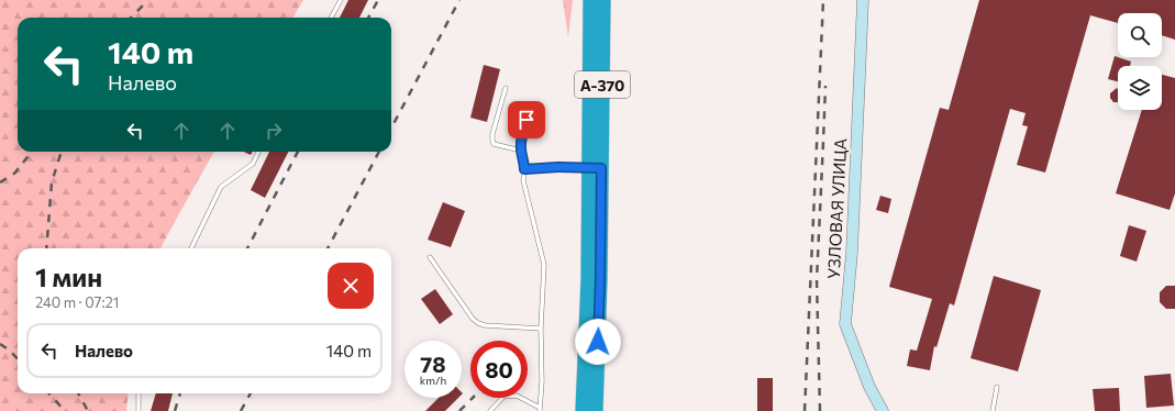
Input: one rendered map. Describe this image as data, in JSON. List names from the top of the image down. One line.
{"streets":{"highway":["А-370"],"street":["УЗЛОВАЯ УЛИЦА"]},"page":{"turn":["140 m","Налево"],"heading":["1 мин","240 m · 07:21"],"list":[{"name":"Налево","value":"140 m"}],"speed":"78 km/h","limit":"80"}}
